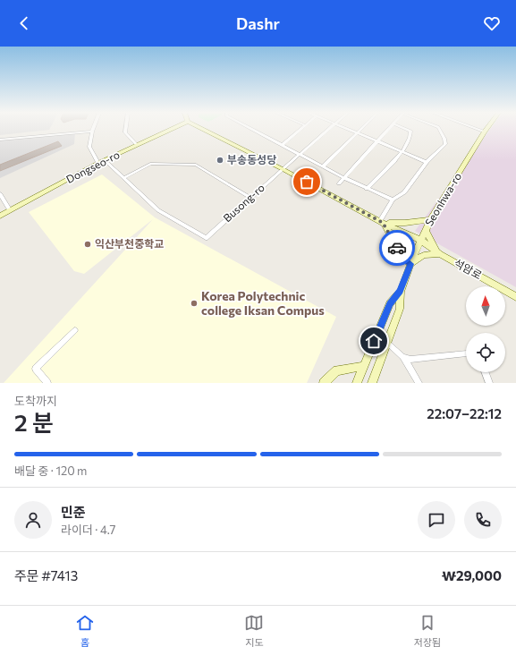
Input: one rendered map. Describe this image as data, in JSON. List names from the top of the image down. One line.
{"streets":{"street":["Dongseo-ro","Seonhwa-ro","Busong-ro","석암로"]},"crossings":[["Seonhwa-ro","석암로"]],"places":["부송동성당","익산부천중학교","Korea Polytechnic college Iksan Compus"],"north":"top","page":{"header":"Dashr","heading":["2 분","도착까지","22:07–22:12"],"panel":["민준","라이더 · 4.7","주문 #7413","₩29,000"],"bar":"배달 중 · 120 m","tabs":["홈","지도","저장됨"]}}
